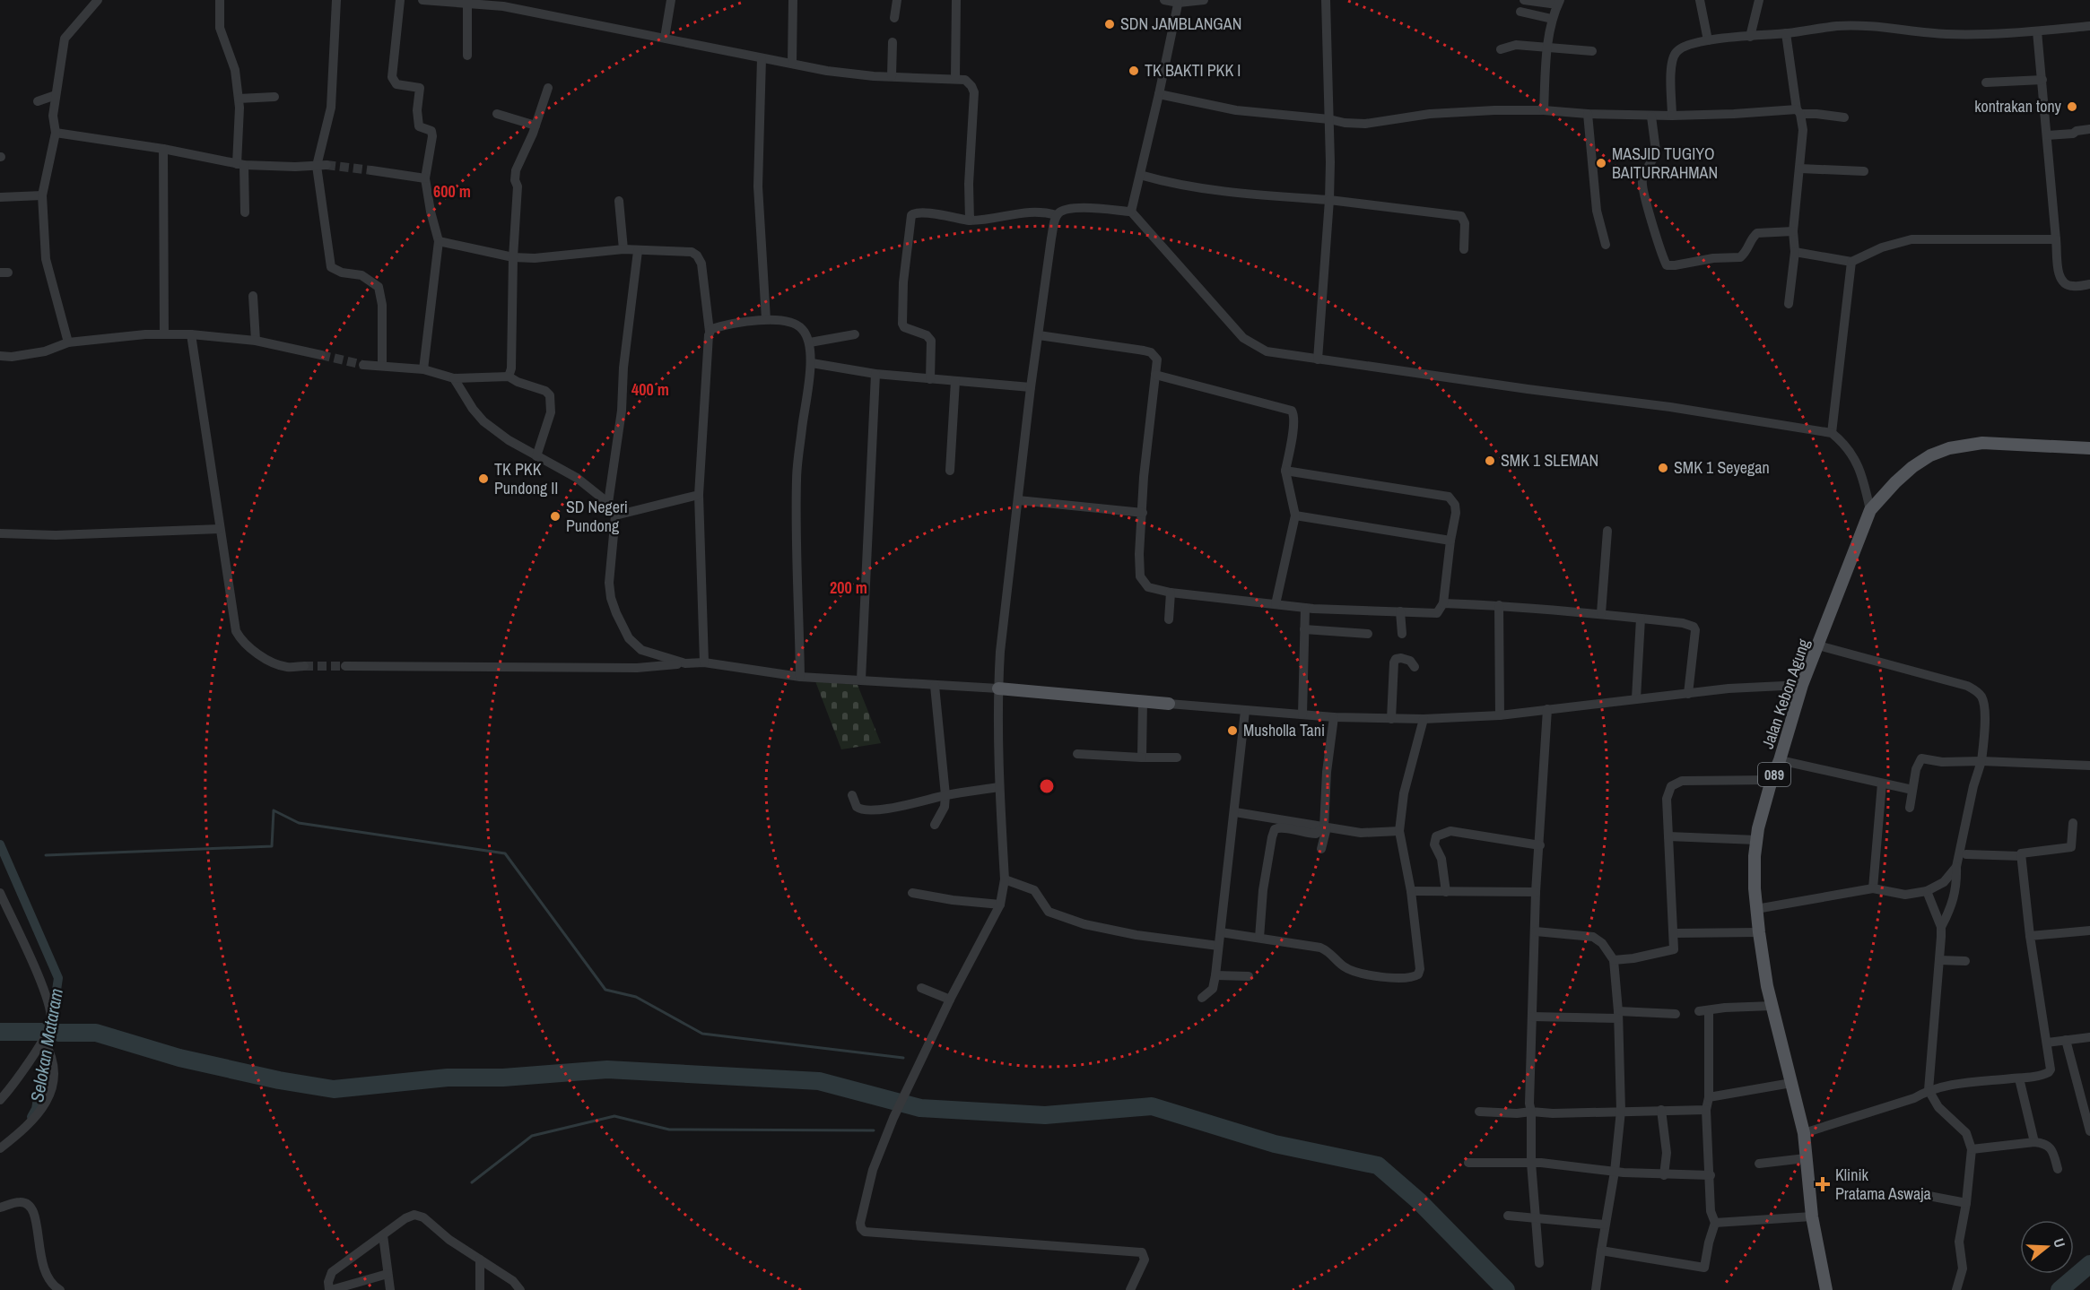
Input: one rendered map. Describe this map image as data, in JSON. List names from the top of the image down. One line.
{"streets":{"main road":["Jalan Kebon Agung","089"]},"water":["Selokan Mataram"],"places":{"other":["SDN JAMBLANGAN","TK BAKTI PKK I","kontrakan tony","MASJID TUGIYO BAITURRAHMAN","SMK 1 SLEMAN","SMK 1 Seyegan","TK PKK Pundong II","SD Negeri Pundong","Musholla Tani"],"health":["Klinik Pratama Aswaja"]},"north":"right","rings":["600 m","400 m","200 m"]}
